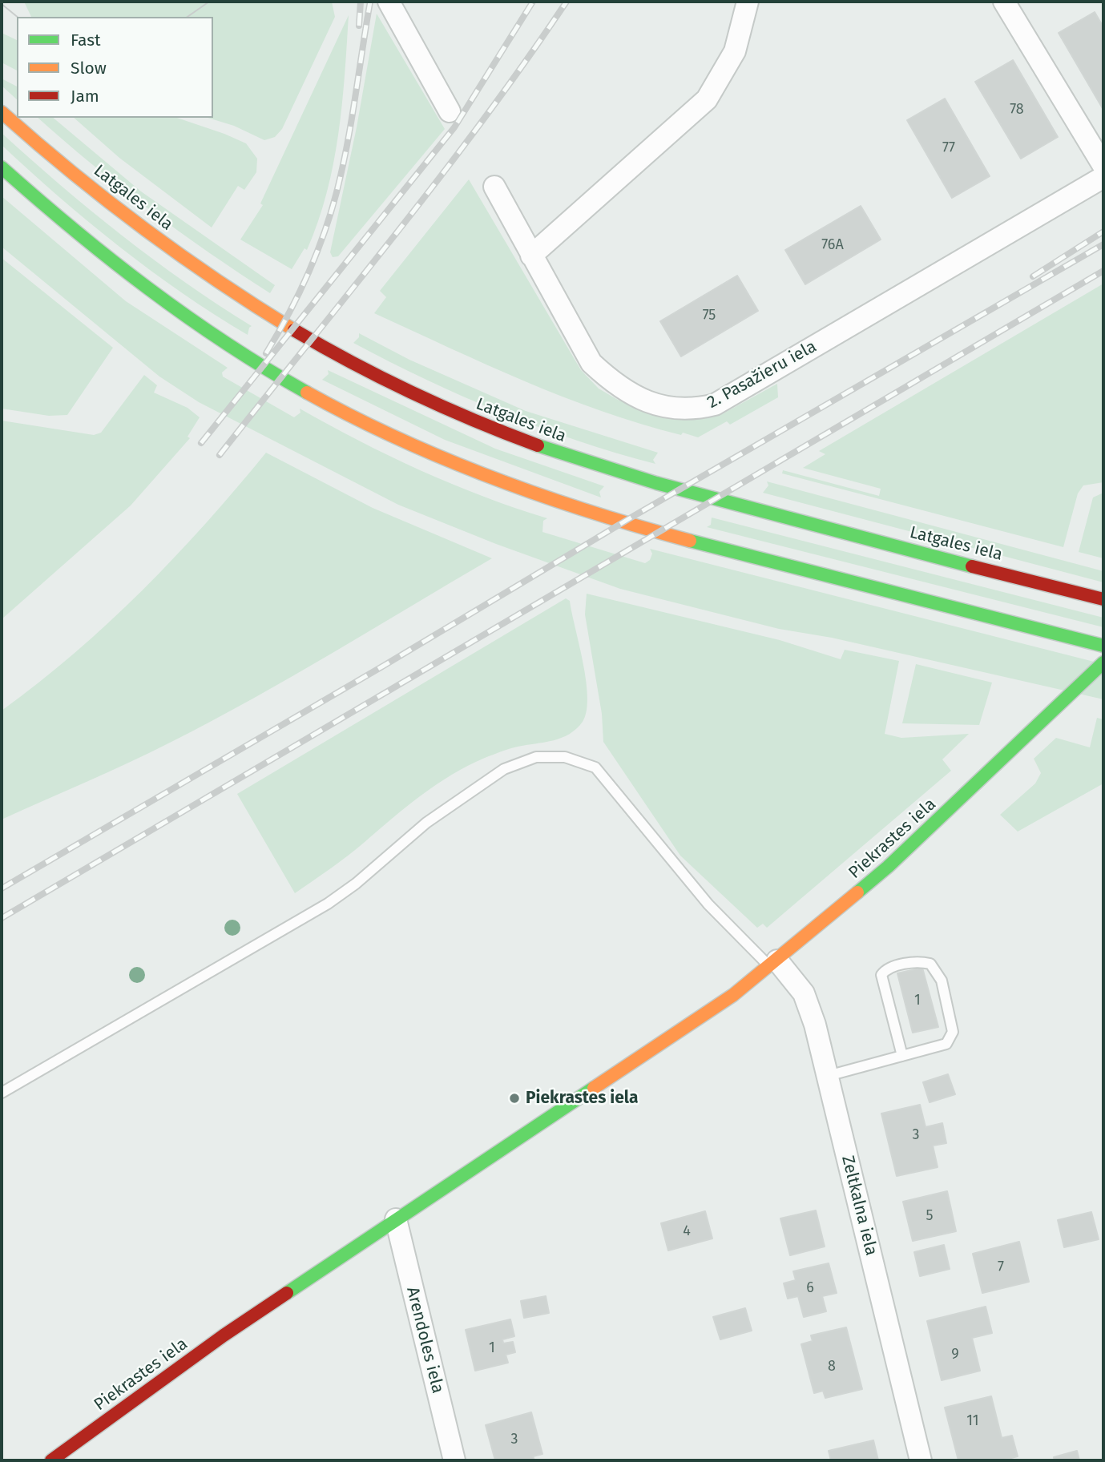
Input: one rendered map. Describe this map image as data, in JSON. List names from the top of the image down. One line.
{"streets":{"street":["Latgales iela","2. Pasažieru iela","Piekrastes iela","Zeltkalna iela","Arendoles iela"]},"crossings":[["Piekrastes iela","Zeltkalna iela"],["Piekrastes iela","Arendoles iela"]],"places":["Piekrastes iela"],"house_numbers":["78","77","76A","75","1","3","5","4","7","6","1","9","8","11","3"],"legend":["Fast","Slow","Jam"]}
